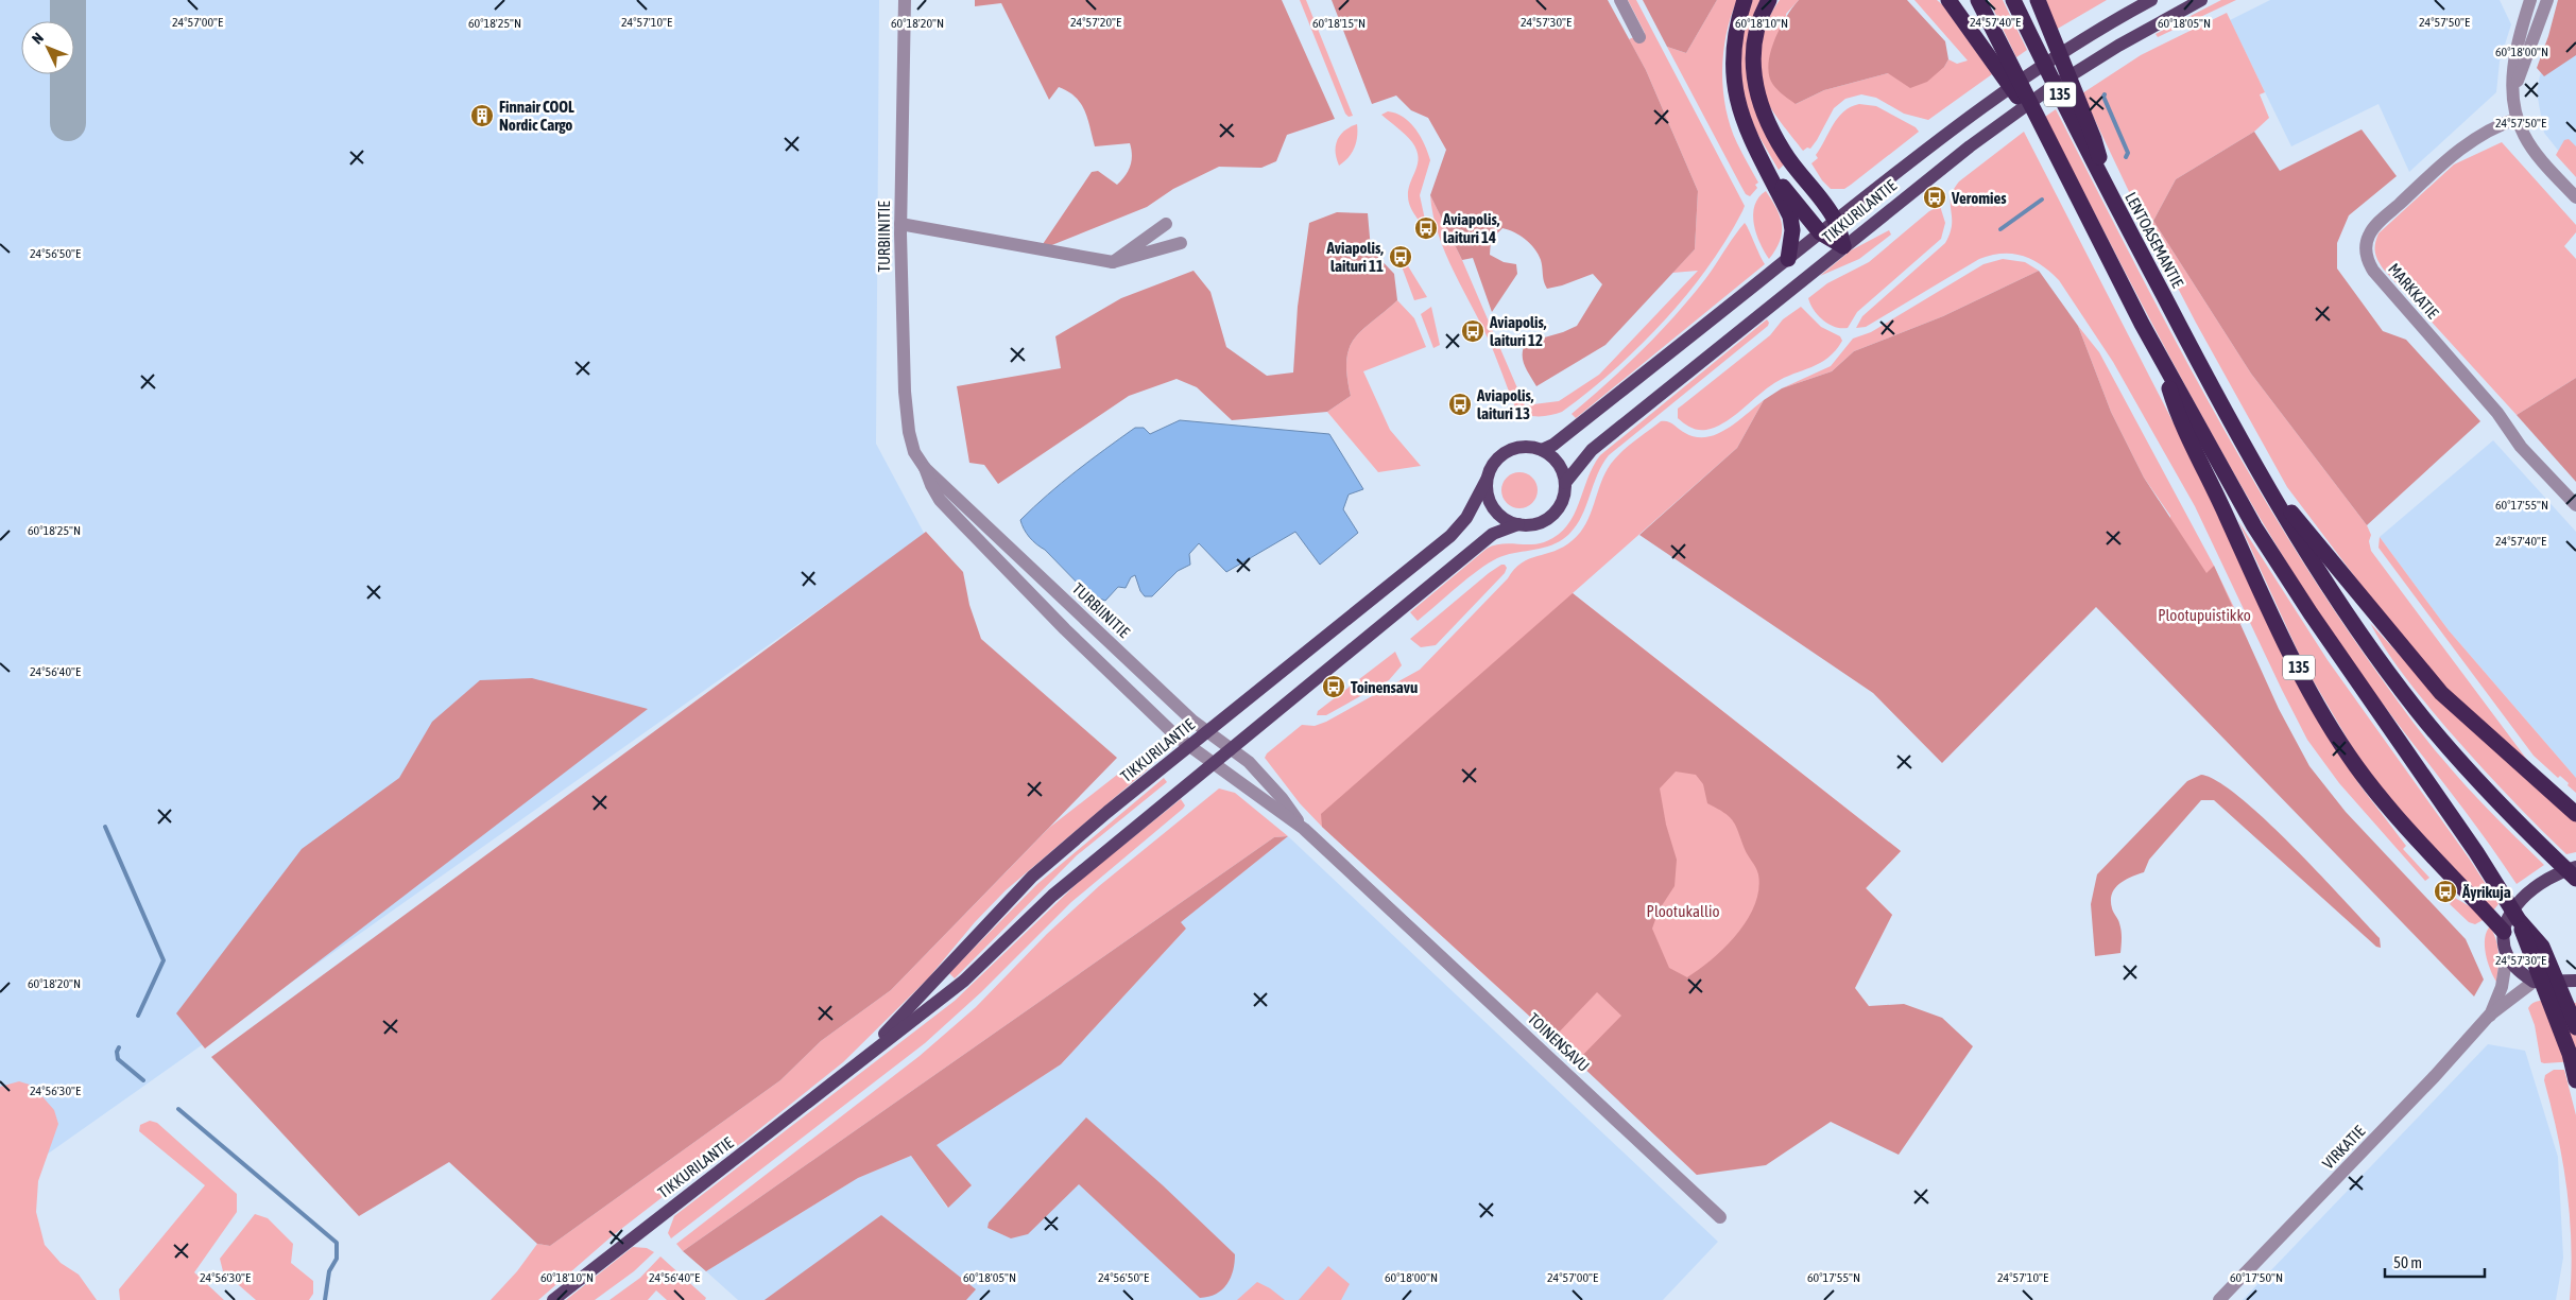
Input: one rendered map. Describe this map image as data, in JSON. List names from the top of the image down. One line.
{"streets":{"highway":["135","LENTOASEMANTIE"],"main road":["TIKKURILANTIE"],"street":["TURBIINITIE","MARKKATIE","TOINENSAVU","VIRKATIE"]},"crossings":[["135","LENTOASEMANTIE"],["TIKKURILANTIE","TURBIINITIE"],["TIKKURILANTIE","TOINENSAVU"],["TURBIINITIE","TOINENSAVU"]],"parks":["Plootupuistikko","Plootukallio"],"places":{"building":["Finnair COOL Nordic Cargo"],"bus stop":["Veromies","Aviapolis, laituri 14","Aviapolis, laituri 11","Aviapolis, laituri 12","Aviapolis, laituri 13","Toinensavu","Äyrikuja"]},"scale_bar":"50 m","north":"top left","coordinates":["24°57'00\"E","24°57'10\"E","24°57'20\"E","24°57'30\"E","24°57'40\"E","24°57'50\"E","60°18'25\"N","60°18'20\"N","60°18'15\"N","60°18'10\"N","60°18'05\"N","60°18'00\"N","24°56'50\"E","60°17'55\"N","24°56'40\"E","24°56'30\"E","60°17'50\"N"]}
